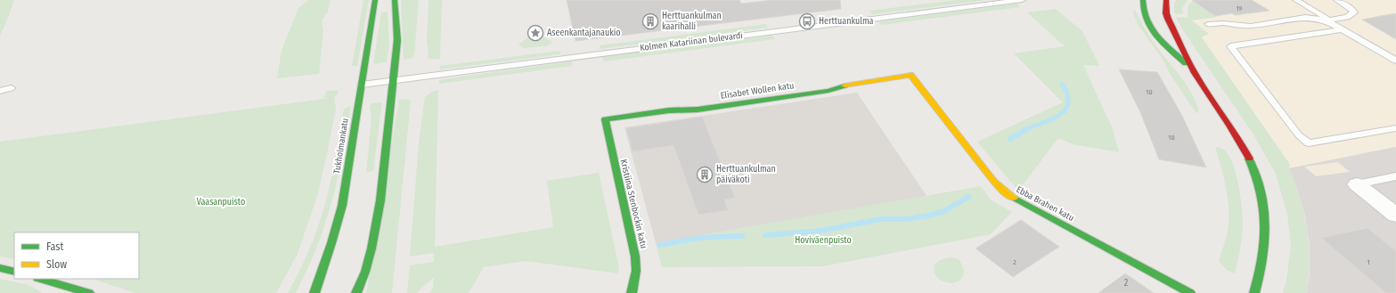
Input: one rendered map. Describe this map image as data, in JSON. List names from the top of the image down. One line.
{"streets":{"main road":["Elisabet Wollen katu","Tukholmankatu","Kristiina Stenbockin katu","Ebba Brahen katu"],"lane":["Kolmen Katariinan bulevardi"]},"crossings":[["Kolmen Katariinan bulevardi","Tukholmankatu"],["Elisabet Wollen katu","Kristiina Stenbockin katu"],["Elisabet Wollen katu","Ebba Brahen katu"]],"parks":["Vaasanpuisto","Hoviväenpuisto"],"places":{"building":["Herttuankulman kaarihalli","Herttuankulman päiväkoti"],"bus stop":["Herttuankulma"],"place":["Aseenkantajanaukio"]},"house_numbers":["19","10","10","2","1","2"],"legend":["Fast","Slow"]}
